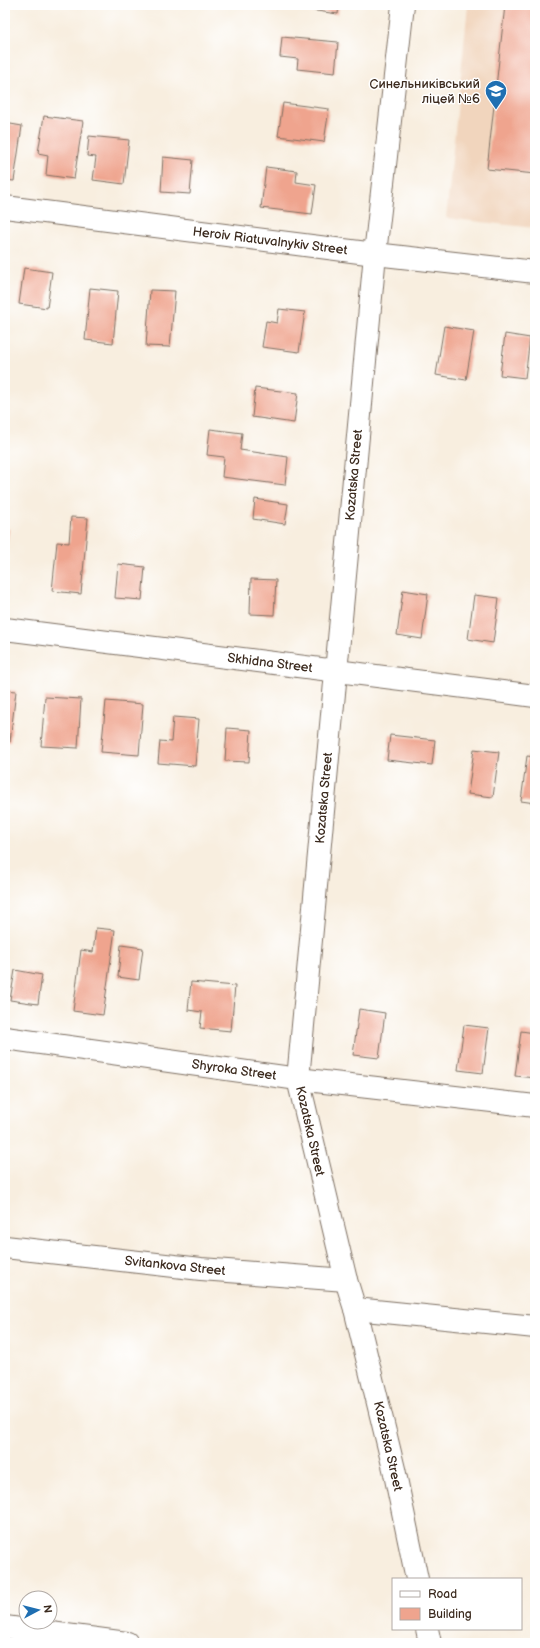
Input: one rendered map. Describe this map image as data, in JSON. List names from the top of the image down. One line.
{"streets":{"street":["Heroiv Riatuvalnykiv Street","Kozatska Street","Skhidna Street","Shyroka Street","Svitankova Street"]},"crossings":[["Heroiv Riatuvalnykiv Street","Kozatska Street"],["Kozatska Street","Skhidna Street"],["Kozatska Street","Shyroka Street"],["Kozatska Street","Svitankova Street"]],"places":{"school or university":["Синельниківський ліцей №6"]},"legend":["Road","Building"],"north":"right"}
